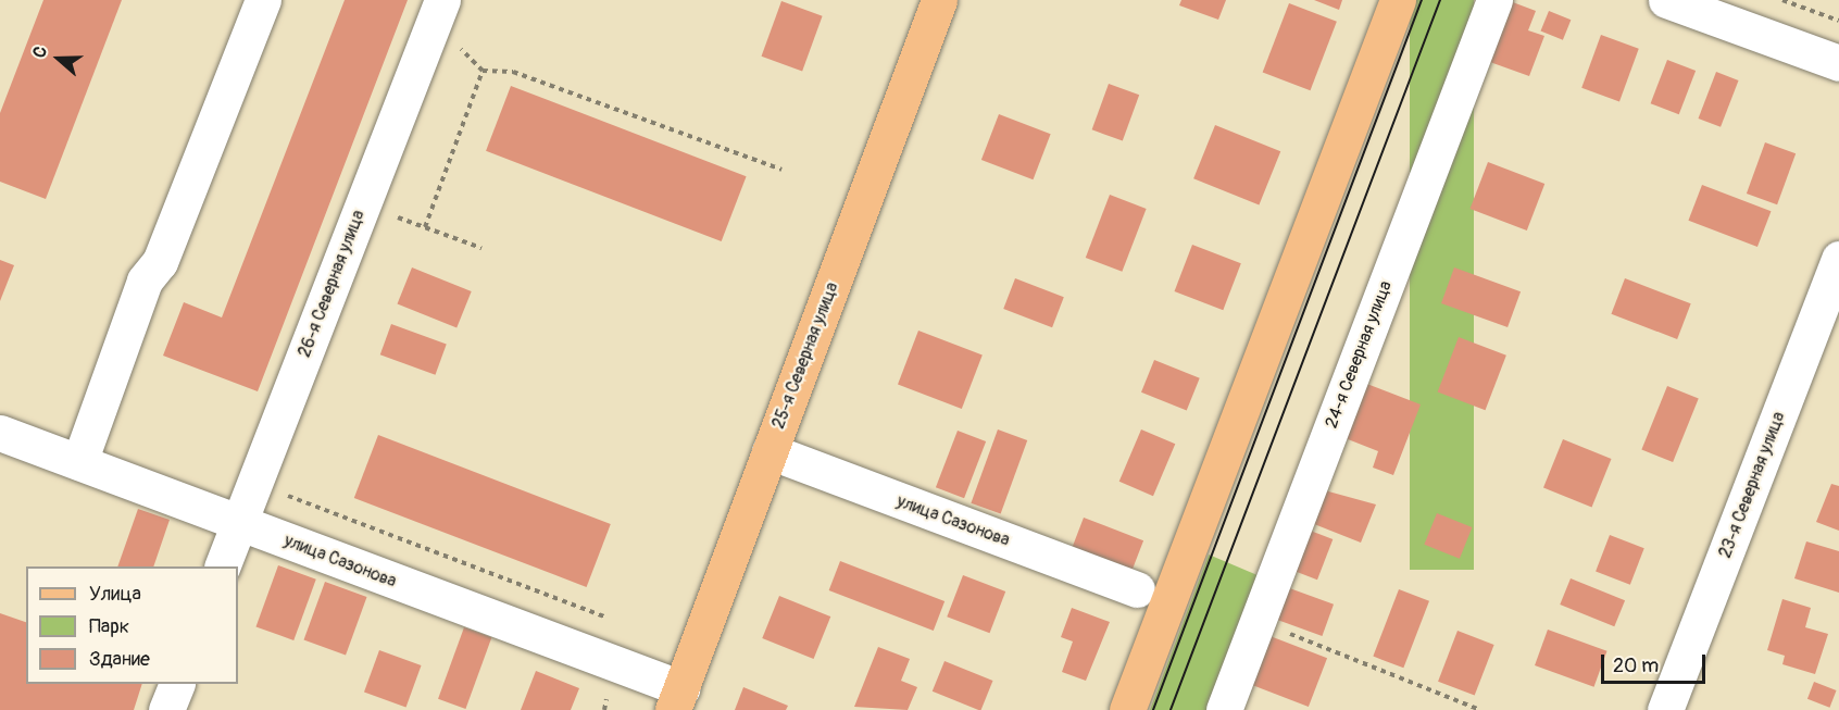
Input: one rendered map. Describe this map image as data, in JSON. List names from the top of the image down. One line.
{"streets":{"main road":["25-я Северная улица"],"street":["26-я Северная улица","24-я Северная улица","23-я Северная улица","улица Сазонова"]},"crossings":[["26-я Северная улица","улица Сазонова"],["25-я Северная улица","улица Сазонова"]],"legend":["Улица","Парк","Здание"],"scale_bar":"20 m","north":"left"}
